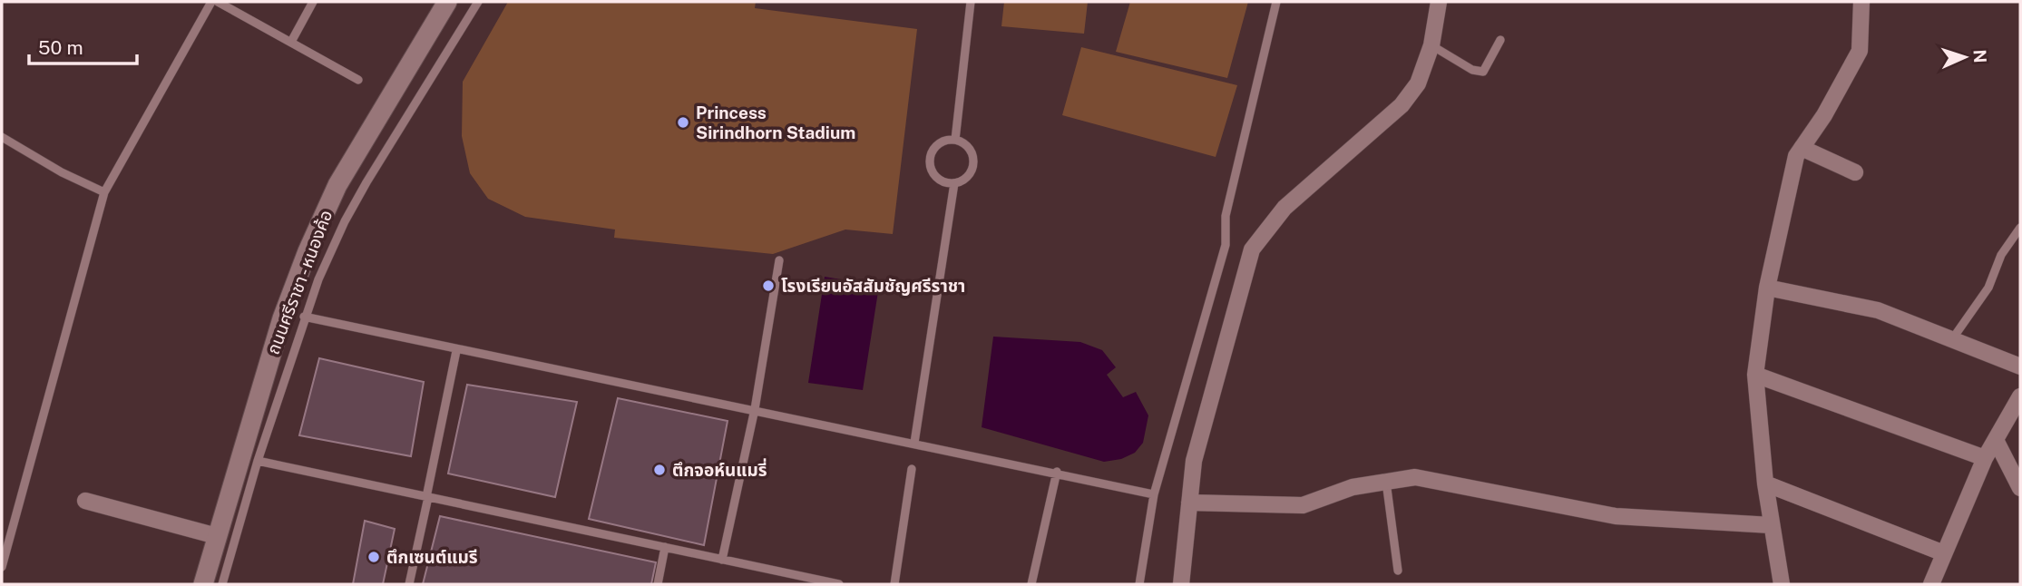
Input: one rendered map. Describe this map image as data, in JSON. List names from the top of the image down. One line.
{"streets":{"main road":["ถนนศรีราชา - หนองค้อ"]},"places":["Princess Sirindhorn Stadium","โรงเรียนอัสสัมชัญศรีราชา","ตึกจอห์นแมรี่","ตึกเซนต์แมรี"],"scale_bar":"50 m","north":"right"}
